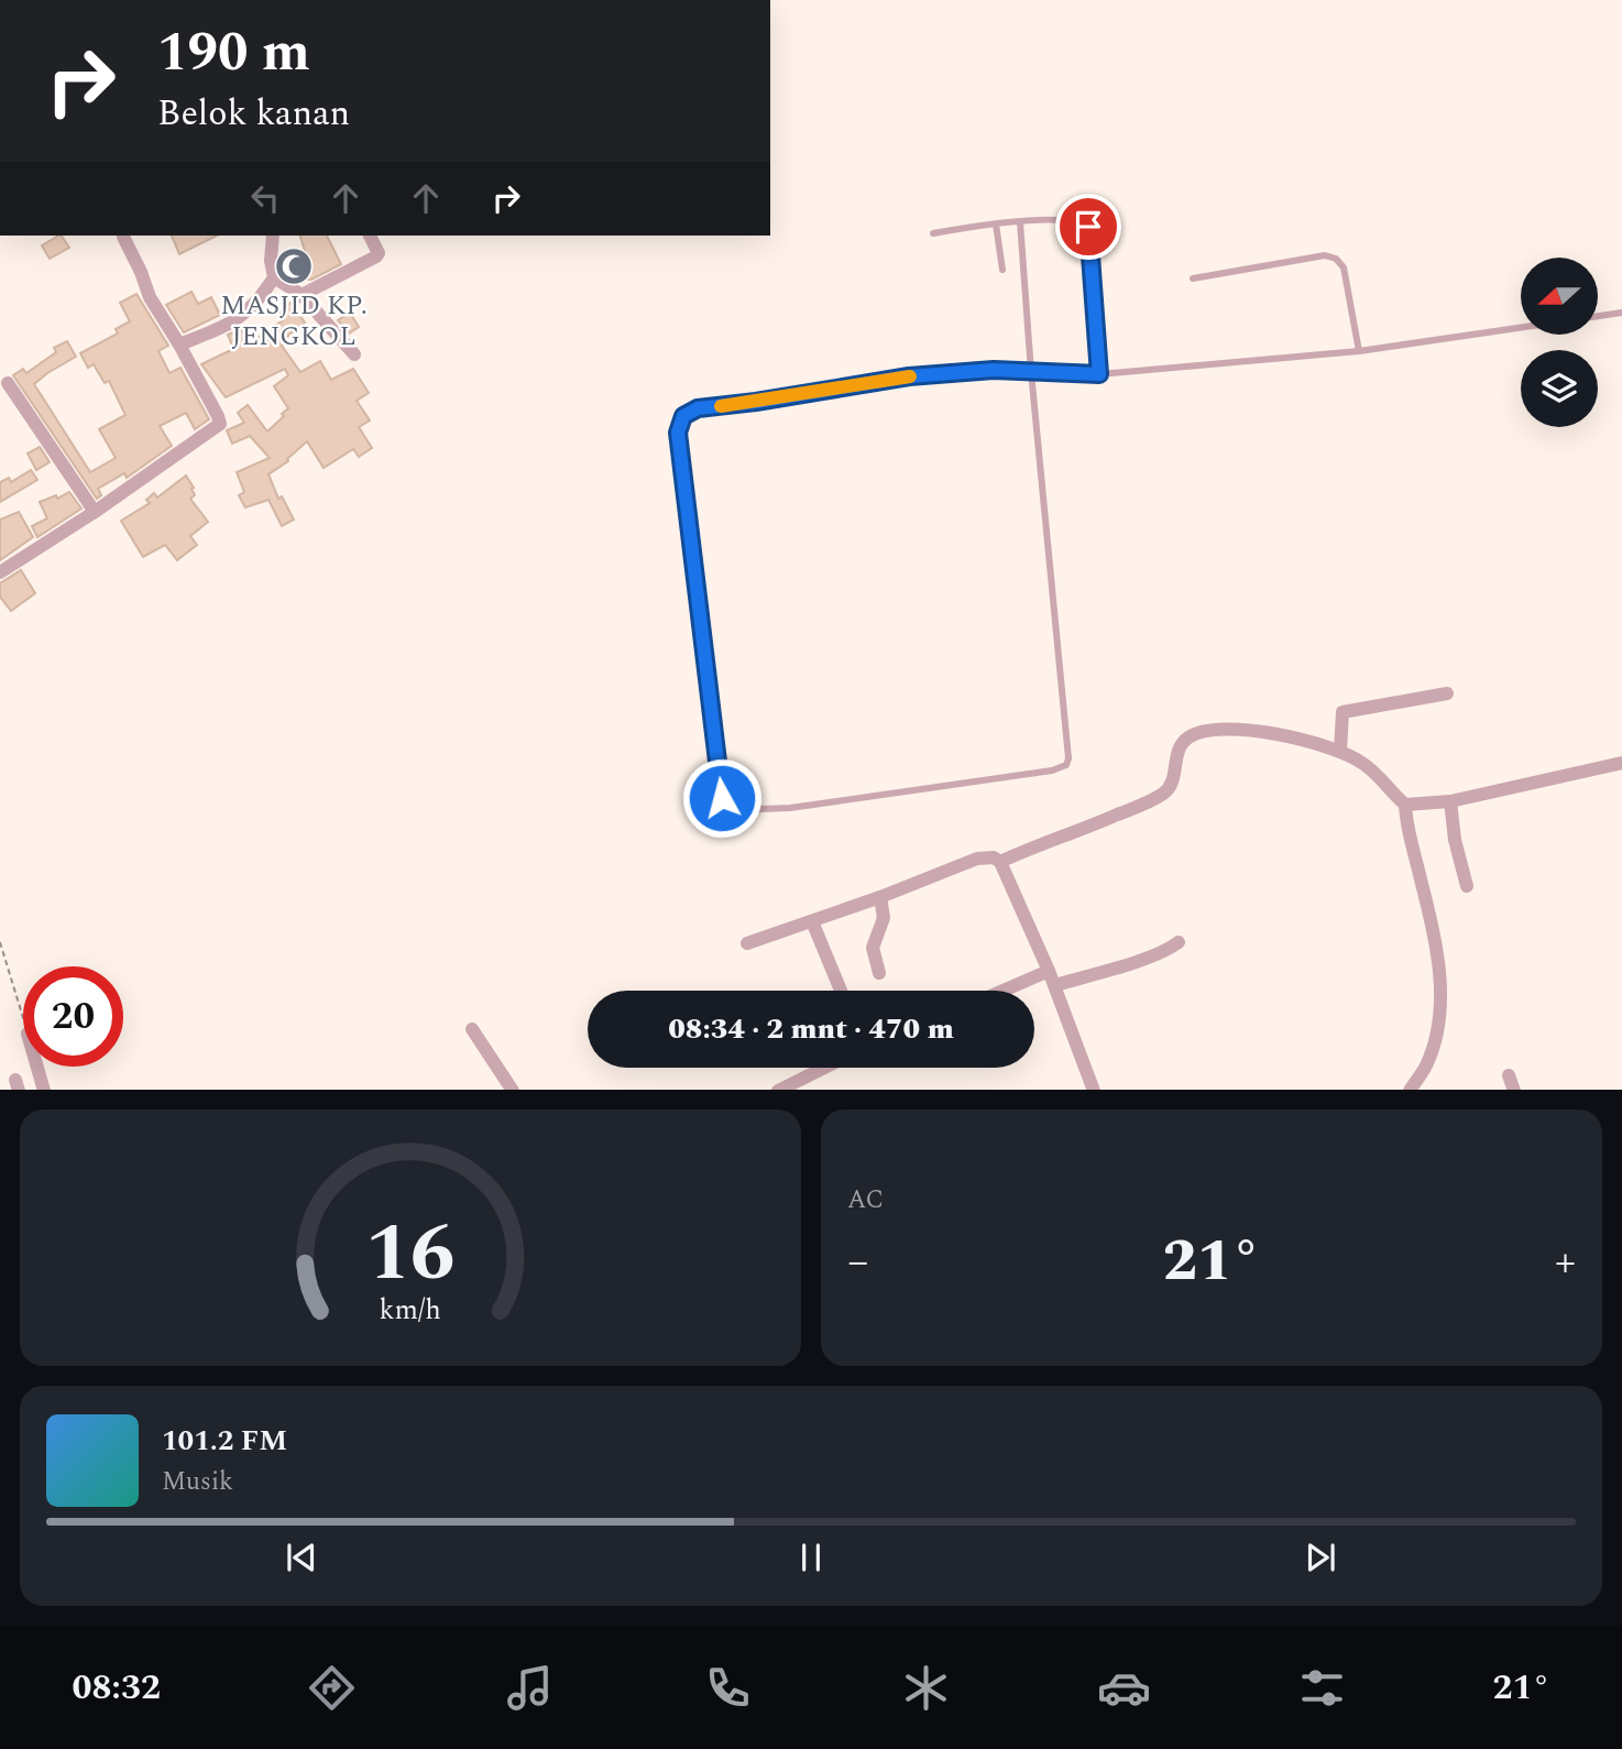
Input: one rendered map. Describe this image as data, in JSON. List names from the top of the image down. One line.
{"places":{"mosque":["MASJID KP. JENGKOL"]},"north":"left","page":{"turn":["190 m","Belok kanan"],"limit":"20","trip":"08:34 · 2 mnt · 470 m","tile":"AC","heat":["−","21°","+"],"song":["101.2 FM","Musik"],"tabs":["08:32","21°"],"gauge":["16","km/h"]}}
